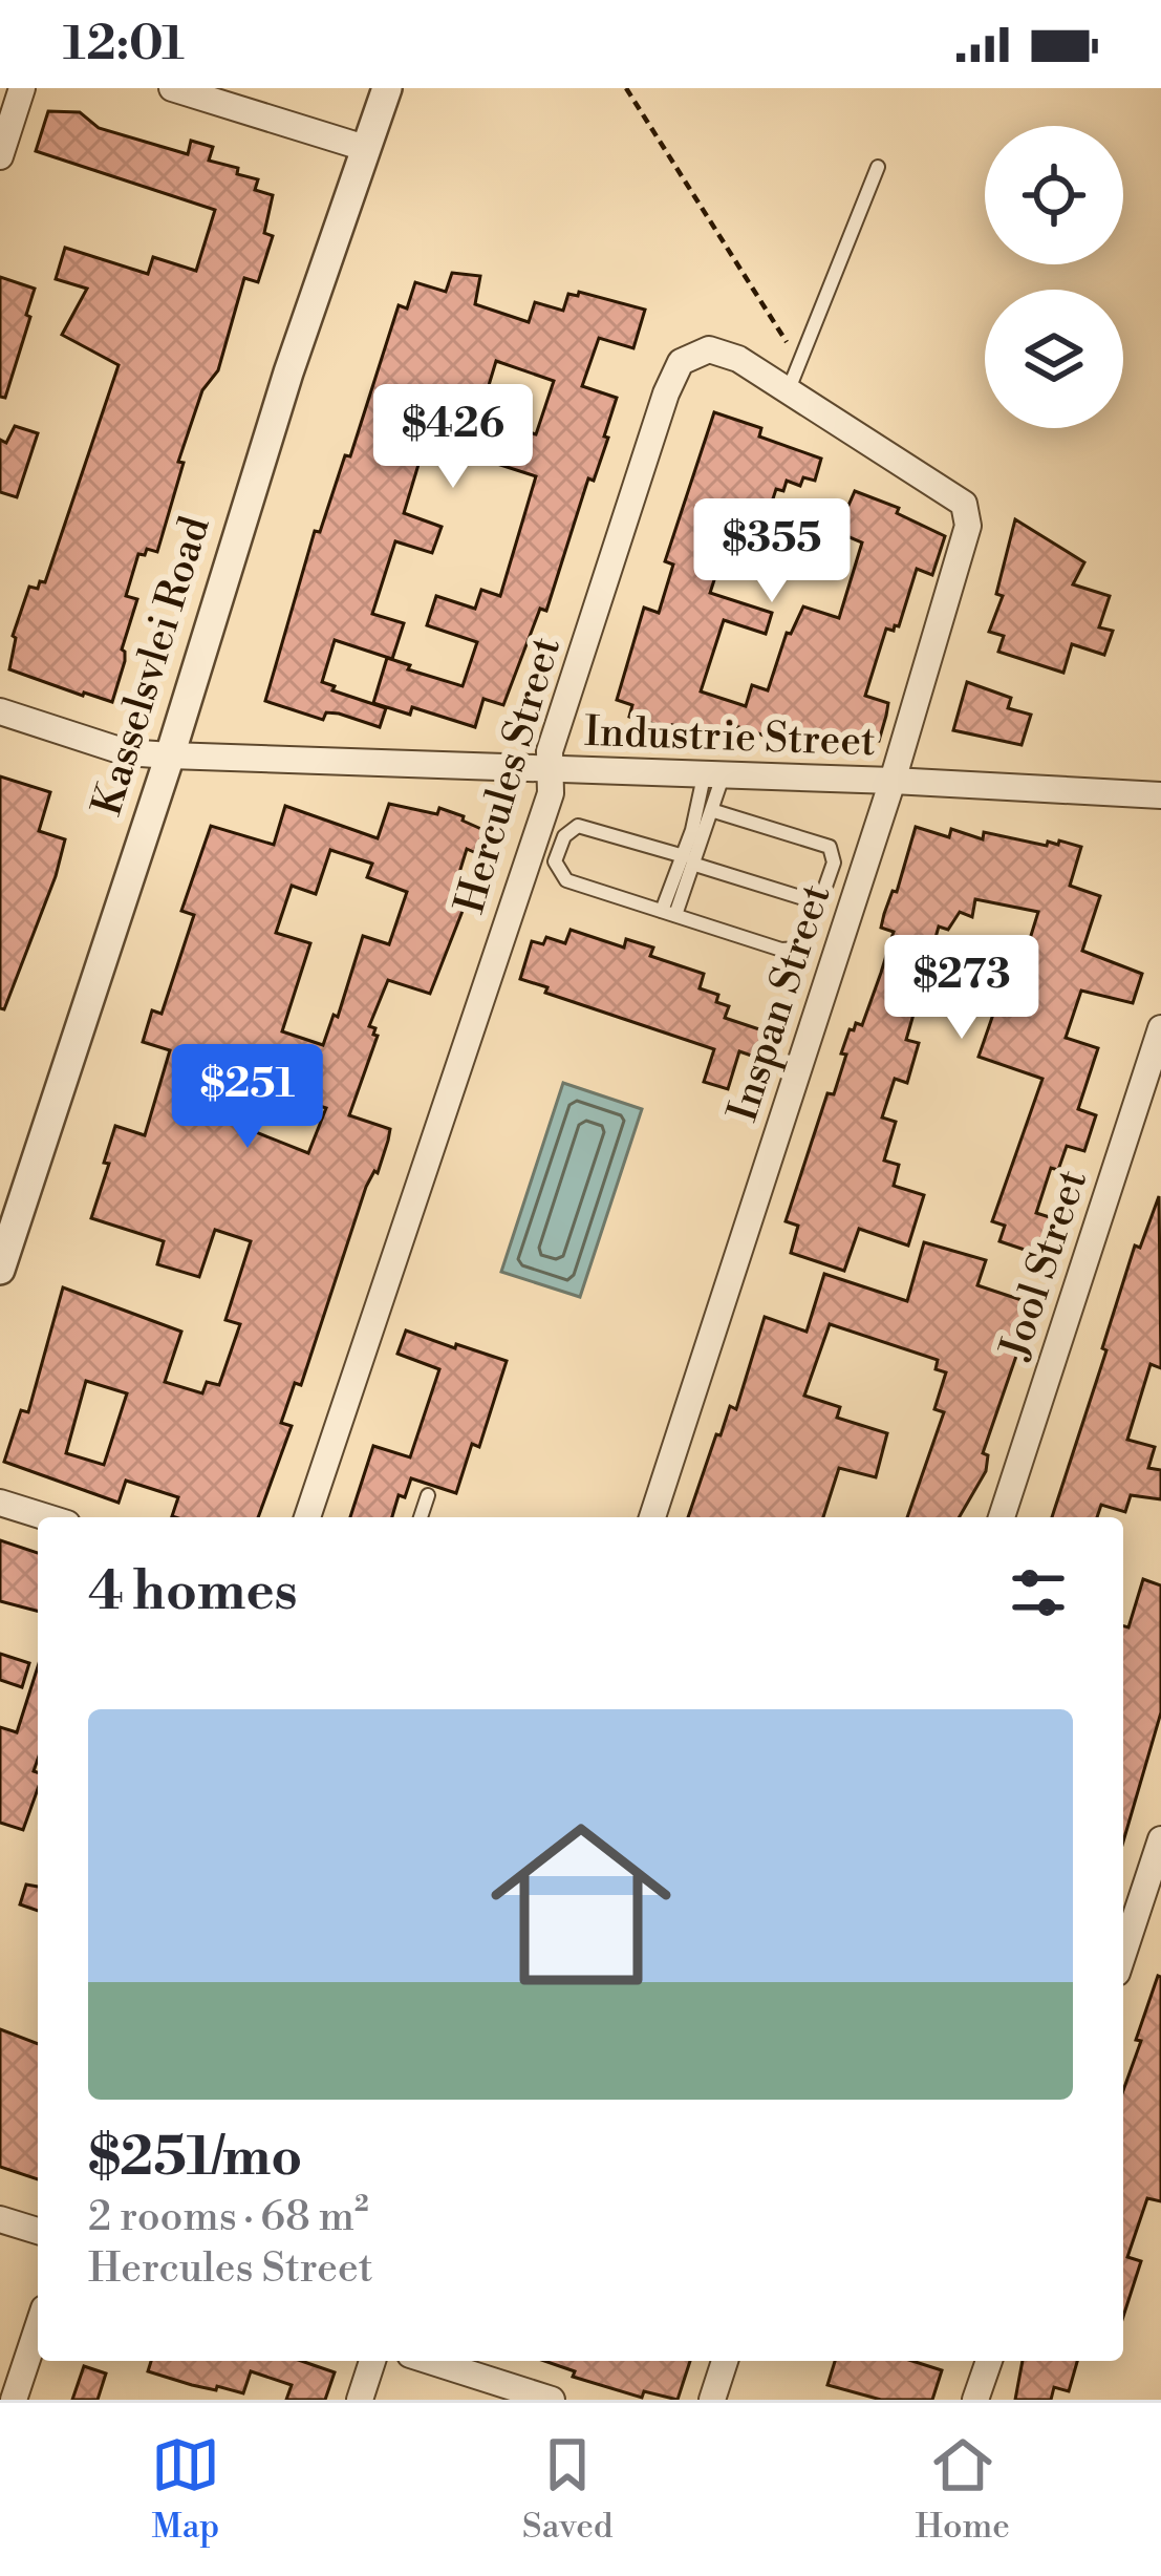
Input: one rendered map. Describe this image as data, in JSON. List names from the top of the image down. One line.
{"streets":{"street":["Kasselsvlei Road","Industrie Street","Hercules Street","Inspan Street","Jool Street"]},"crossings":[["Kasselsvlei Road","Industrie Street"],["Industrie Street","Hercules Street"],["Industrie Street","Inspan Street"],["Hercules Street","Inspan Street"]],"page":{"status":"12:01","price":["$426","$355","$273","$251"],"heading":"4 homes","list":[{"name":"$251/mo","note":"2 rooms · 68 m² · Hercules Street"}],"tabs":["Map","Saved","Home"]}}
